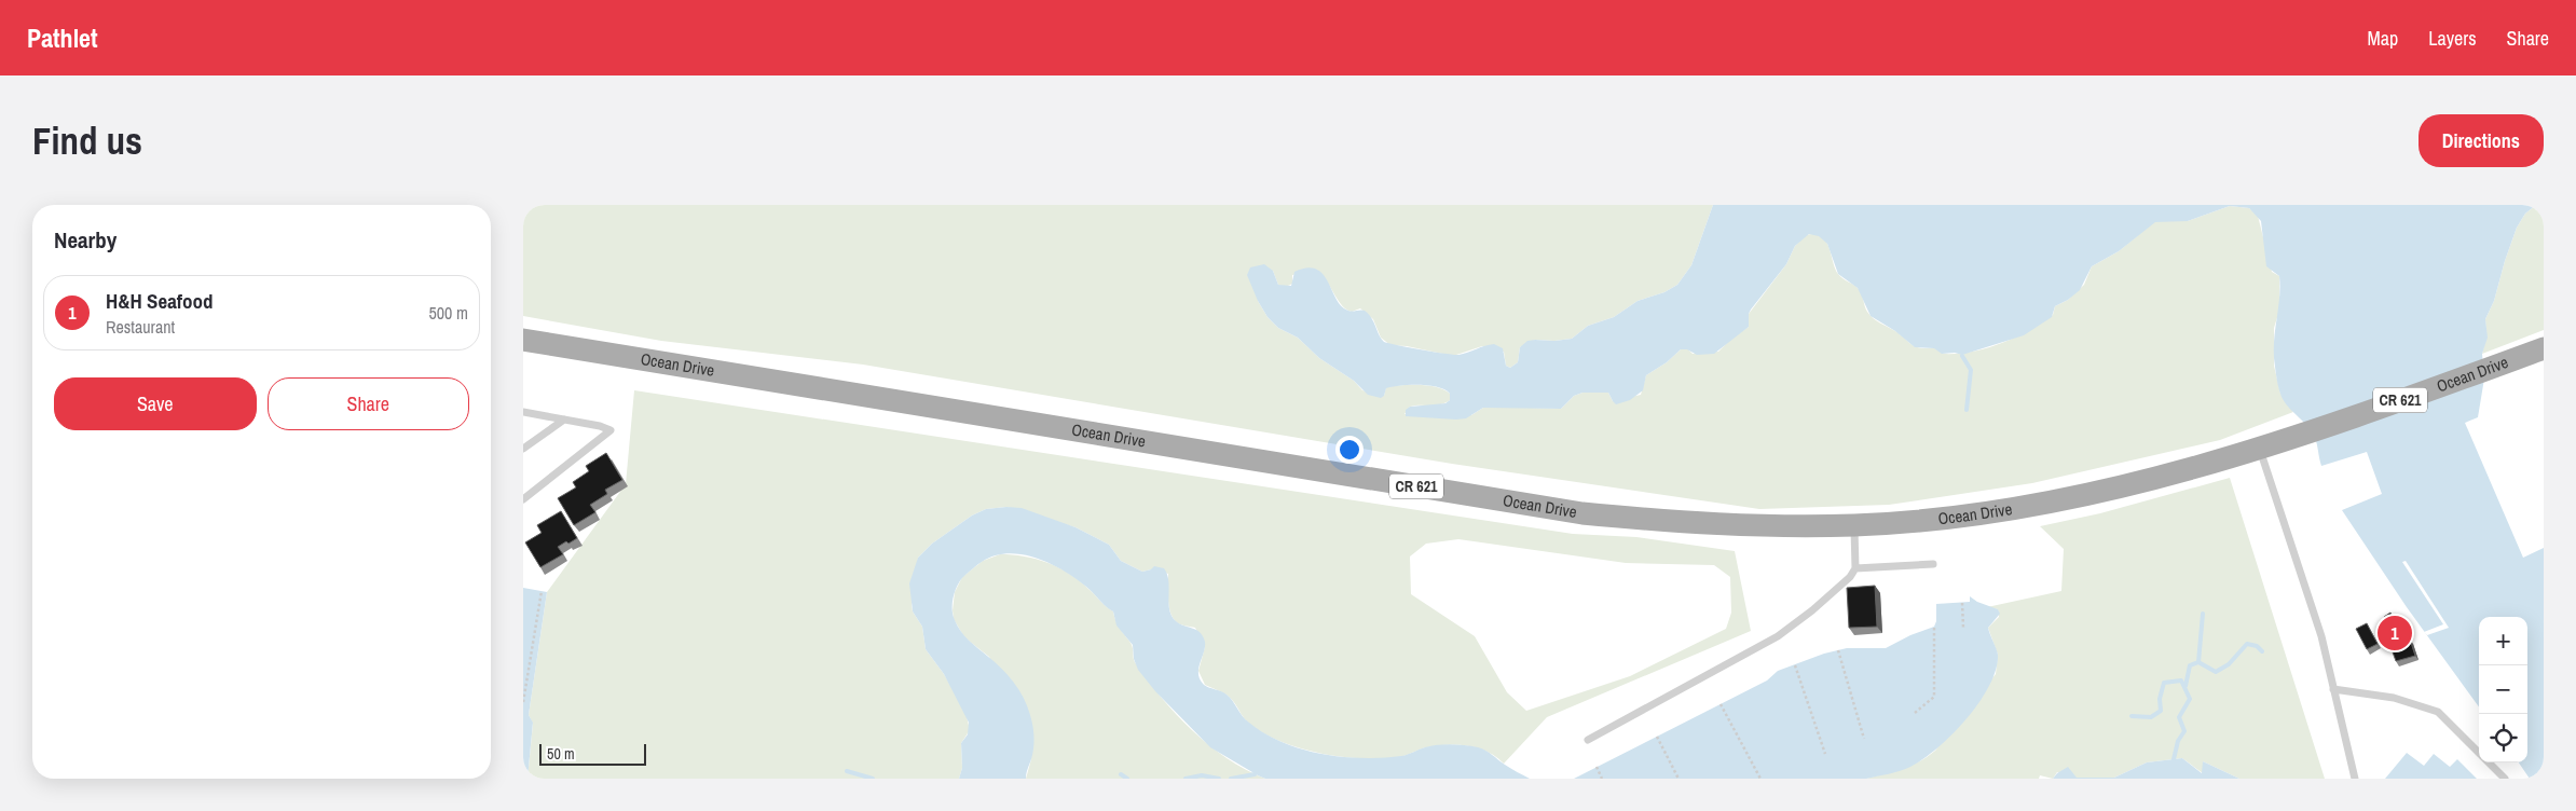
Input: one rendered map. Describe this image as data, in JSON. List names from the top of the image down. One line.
{"streets":{"main road":["Ocean Drive","CR 621"]},"scale_bar":"50 m","page":{"header":"Pathlet","nav":["Map","Layers","Share"],"buttons":["Directions",["Save","Share"]],"title":"Find us","heading":"Nearby","list":[{"mark":"1","name":"H&H Seafood","note":"Restaurant","value":"500 m"}],"pins":"1","map_buttons":["+","−"],"scale":"50 m"}}
